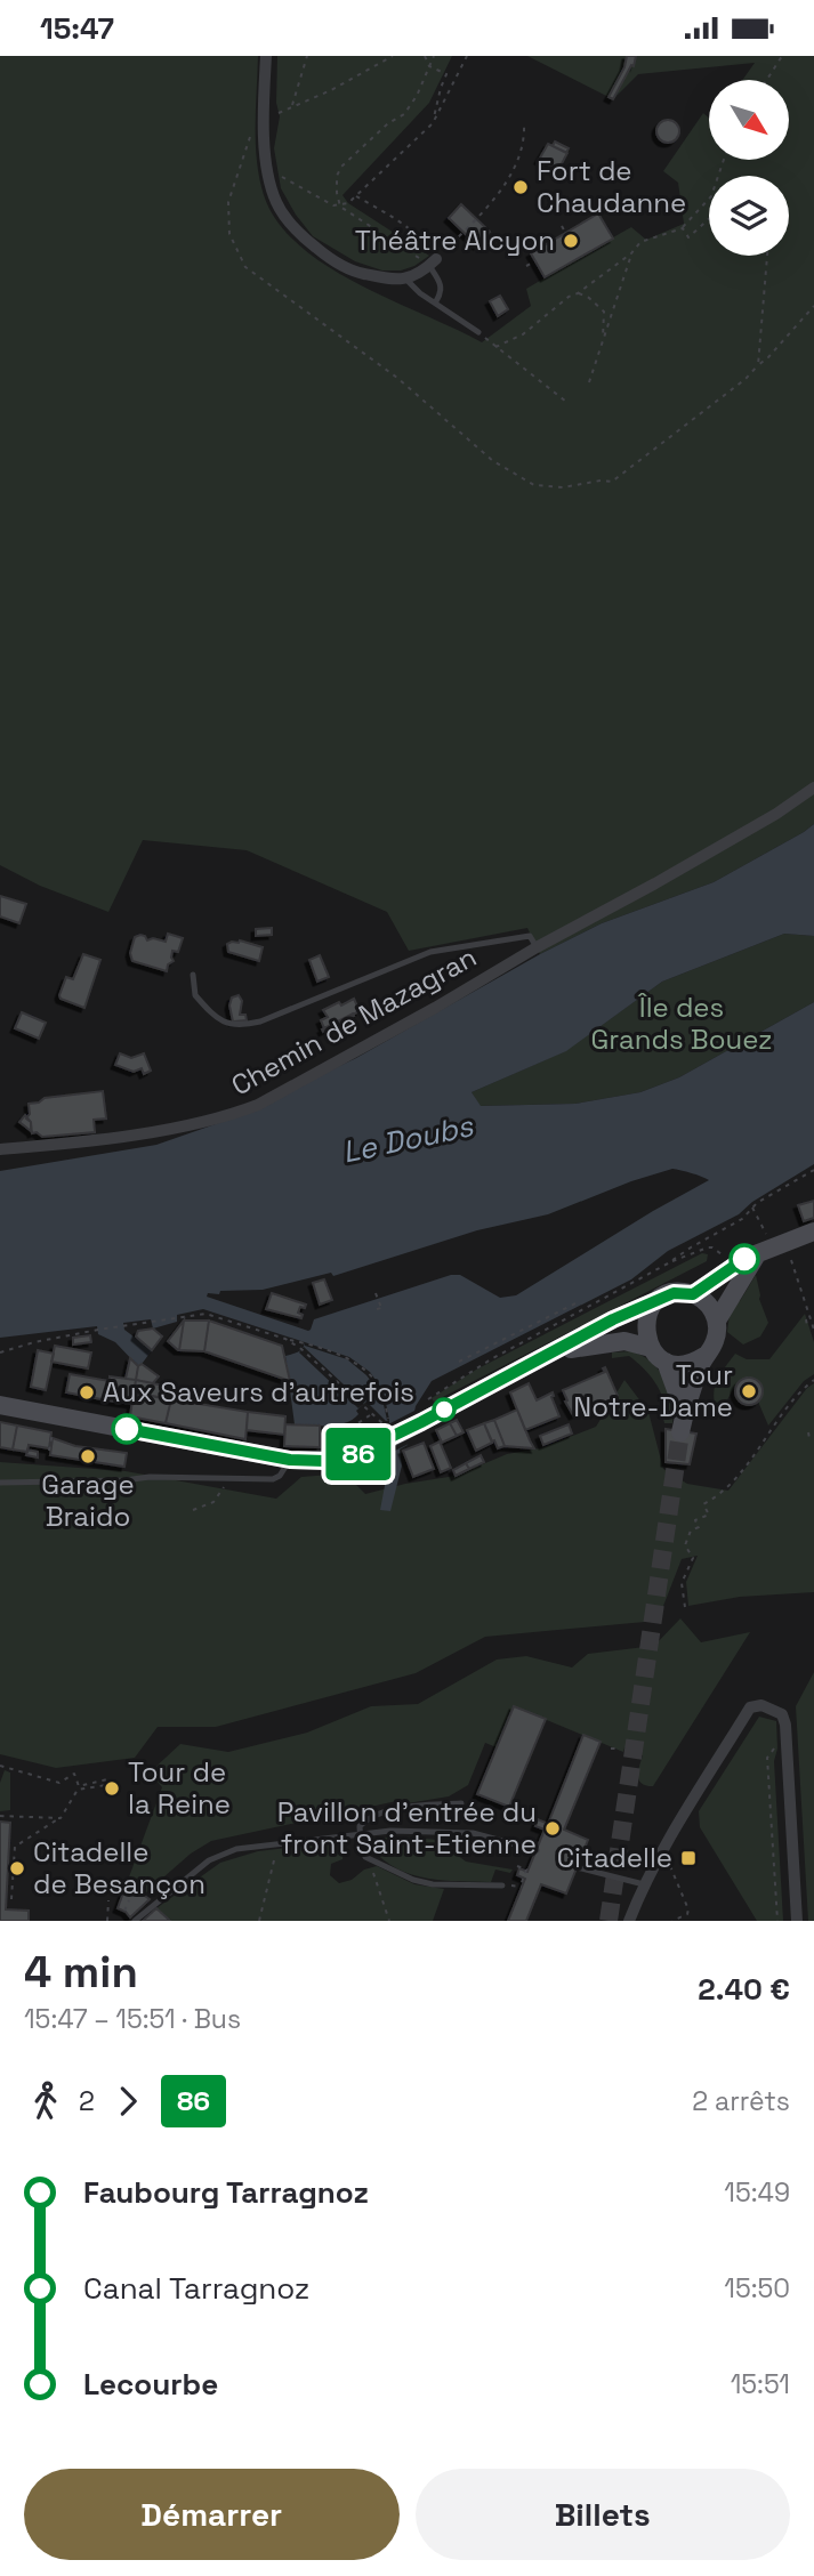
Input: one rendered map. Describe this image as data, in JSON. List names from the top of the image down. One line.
{"streets":{"street":["Chemin de Mazagran"]},"water":["Le Doubs"],"parks":["Île des Grands Bouez"],"places":{"other":["Fort de Chaudanne","Théâtre Alcyon","Tour Notre-Dame","Aux Saveurs d'autrefois","Garage Braido","Tour de la Reine","Pavillon d’entrée du front Saint-Etienne","Citadelle de Besançon"],"transit":["Citadelle"]},"lines":["bus line 86"],"north":"bottom right","page":{"status":"15:47","on_map":"86","heading":["4 min","15:47 – 15:51 · Bus","2.40 €"],"legs":["2","86","2 arrêts"],"list":[{"name":"Faubourg Tarragnoz","value":"15:49"},{"name":"Canal Tarragnoz","value":"15:50"},{"name":"Lecourbe","value":"15:51"}],"buttons":["Démarrer","Billets"]}}
